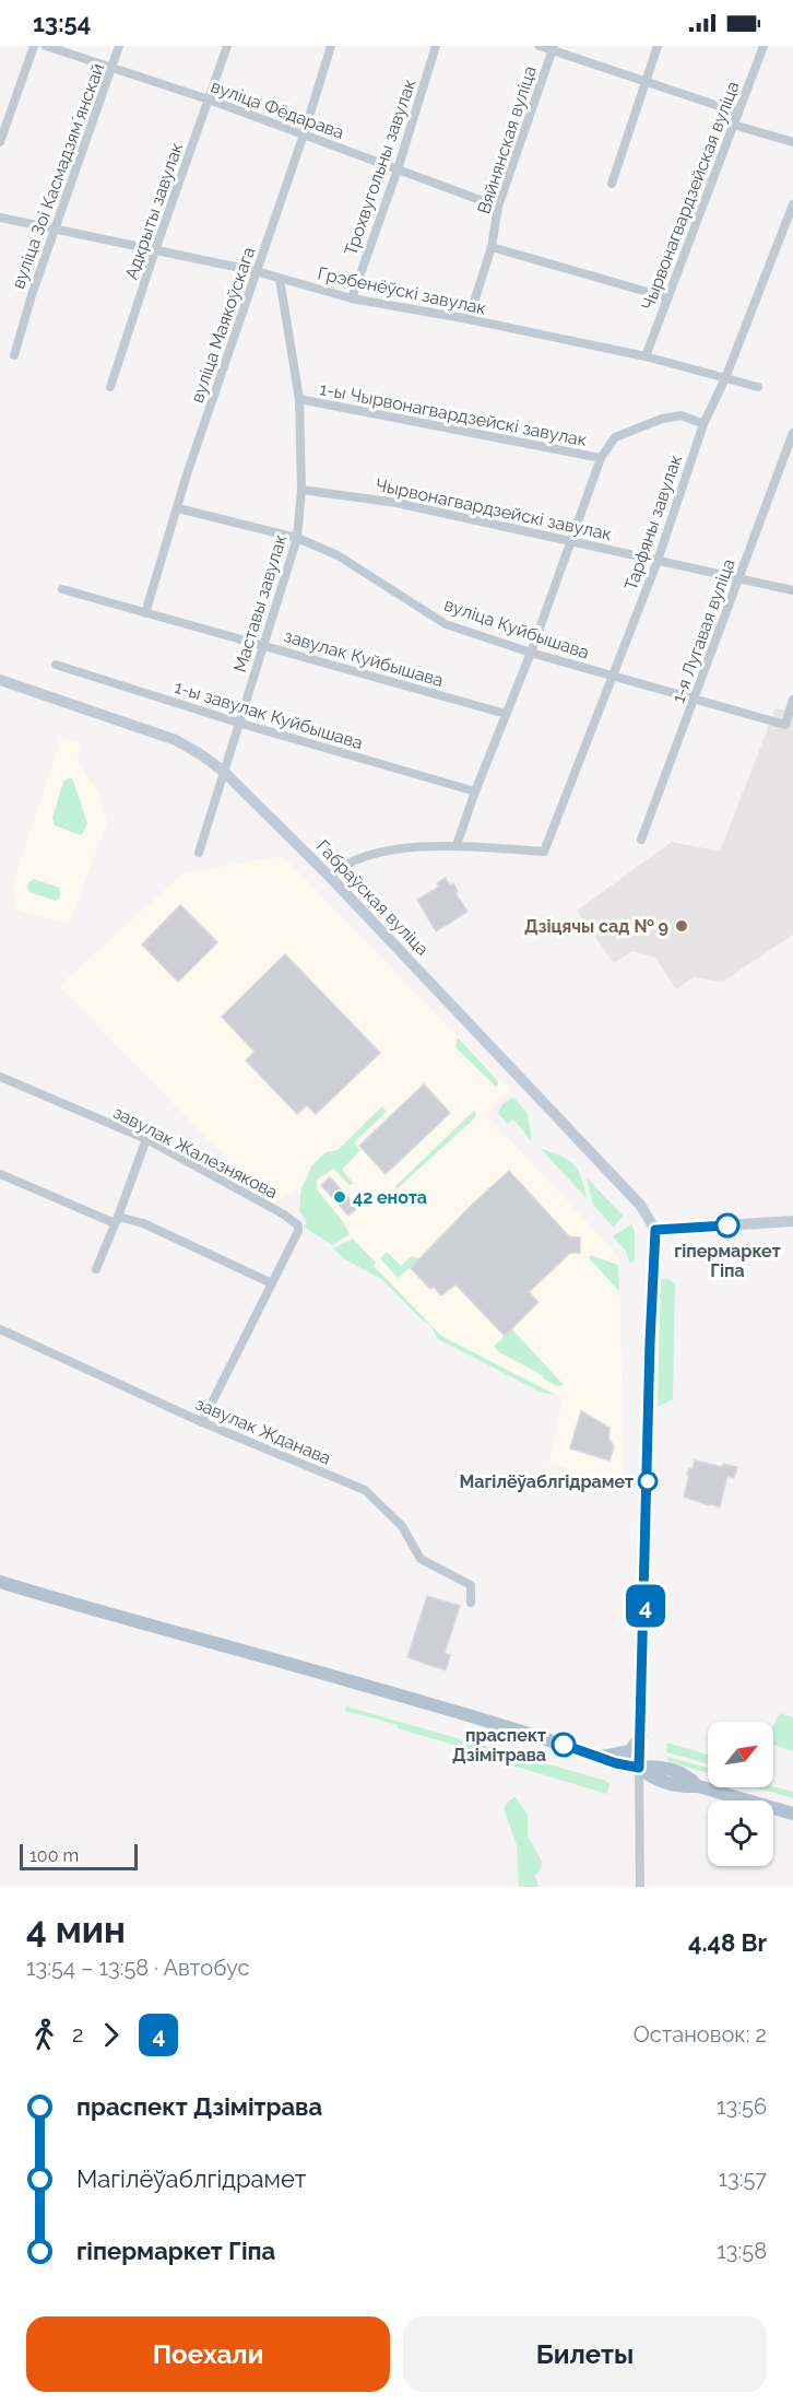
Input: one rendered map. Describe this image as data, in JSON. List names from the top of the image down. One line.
{"streets":{"main road":["Габраўская вуліца"],"street":["вуліца Фёдарава","Вяйнянская вуліца","Трохвугольны завулак","вуліца Зоі Касмадзямʼянскай","Чырвонагвардзейская вуліца","Адкрыты завулак","Грэбенёўскі завулак","вуліца Маякоўскага","1-ы Чырвонагвардзейскі завулак","Чырвонагвардзейскі завулак","Тарфяны завулак","Маставы завулак","вуліца Куйбышава","1-я Лугавая вуліца","завулак Куйбышава","1-ы завулак Куйбышава","завулак Жалезнякова","завулак Жданава"]},"crossings":[["вуліца Фёдарава","Вяйнянская вуліца"],["вуліца Фёдарава","Трохвугольны завулак"],["вуліца Фёдарава","вуліца Зоі Касмадзямʼянскай"],["вуліца Фёдарава","Адкрыты завулак"],["вуліца Фёдарава","вуліца Маякоўскага"],["Вяйнянская вуліца","Грэбенёўскі завулак"],["Трохвугольны завулак","Грэбенёўскі завулак"],["вуліца Зоі Касмадзямʼянскай","Грэбенёўскі завулак"],["Чырвонагвардзейская вуліца","Грэбенёўскі завулак"],["Адкрыты завулак","Грэбенёўскі завулак"],["Грэбенёўскі завулак","вуліца Маякоўскага"],["Грэбенёўскі завулак","Тарфяны завулак"],["Грэбенёўскі завулак","Маставы завулак"],["вуліца Маякоўскага","вуліца Куйбышава"],["вуліца Маякоўскага","завулак Куйбышава"],["1-ы Чырвонагвардзейскі завулак","Маставы завулак"],["Чырвонагвардзейскі завулак","Тарфяны завулак"],["Чырвонагвардзейскі завулак","Маставы завулак"],["Чырвонагвардзейскі завулак","1-я Лугавая вуліца"],["Тарфяны завулак","вуліца Куйбышава"],["Маставы завулак","вуліца Куйбышава"],["Маставы завулак","завулак Куйбышава"],["Маставы завулак","1-ы завулак Куйбышава"],["Маставы завулак","Габраўская вуліца"],["вуліца Куйбышава","1-я Лугавая вуліца"]],"places":["Дзіцячы сад № 9","42 енота","гіпермаркет Гіпа","Магілёўаблгідрамет","праспект Дзімітрава"],"lines":["bus line 4"],"scale_bar":"100 m","north":"top right","page":{"status":"13:54","on_map":"4","scale":"100 m","heading":["4 мин","13:54 – 13:58 · Автобус","4.48 Br"],"legs":["2","4","Остановок: 2"],"list":[{"name":"праспект Дзімітрава","value":"13:56"},{"name":"Магілёўаблгідрамет","value":"13:57"},{"name":"гіпермаркет Гіпа","value":"13:58"}],"buttons":["Поехали","Билеты"]}}
